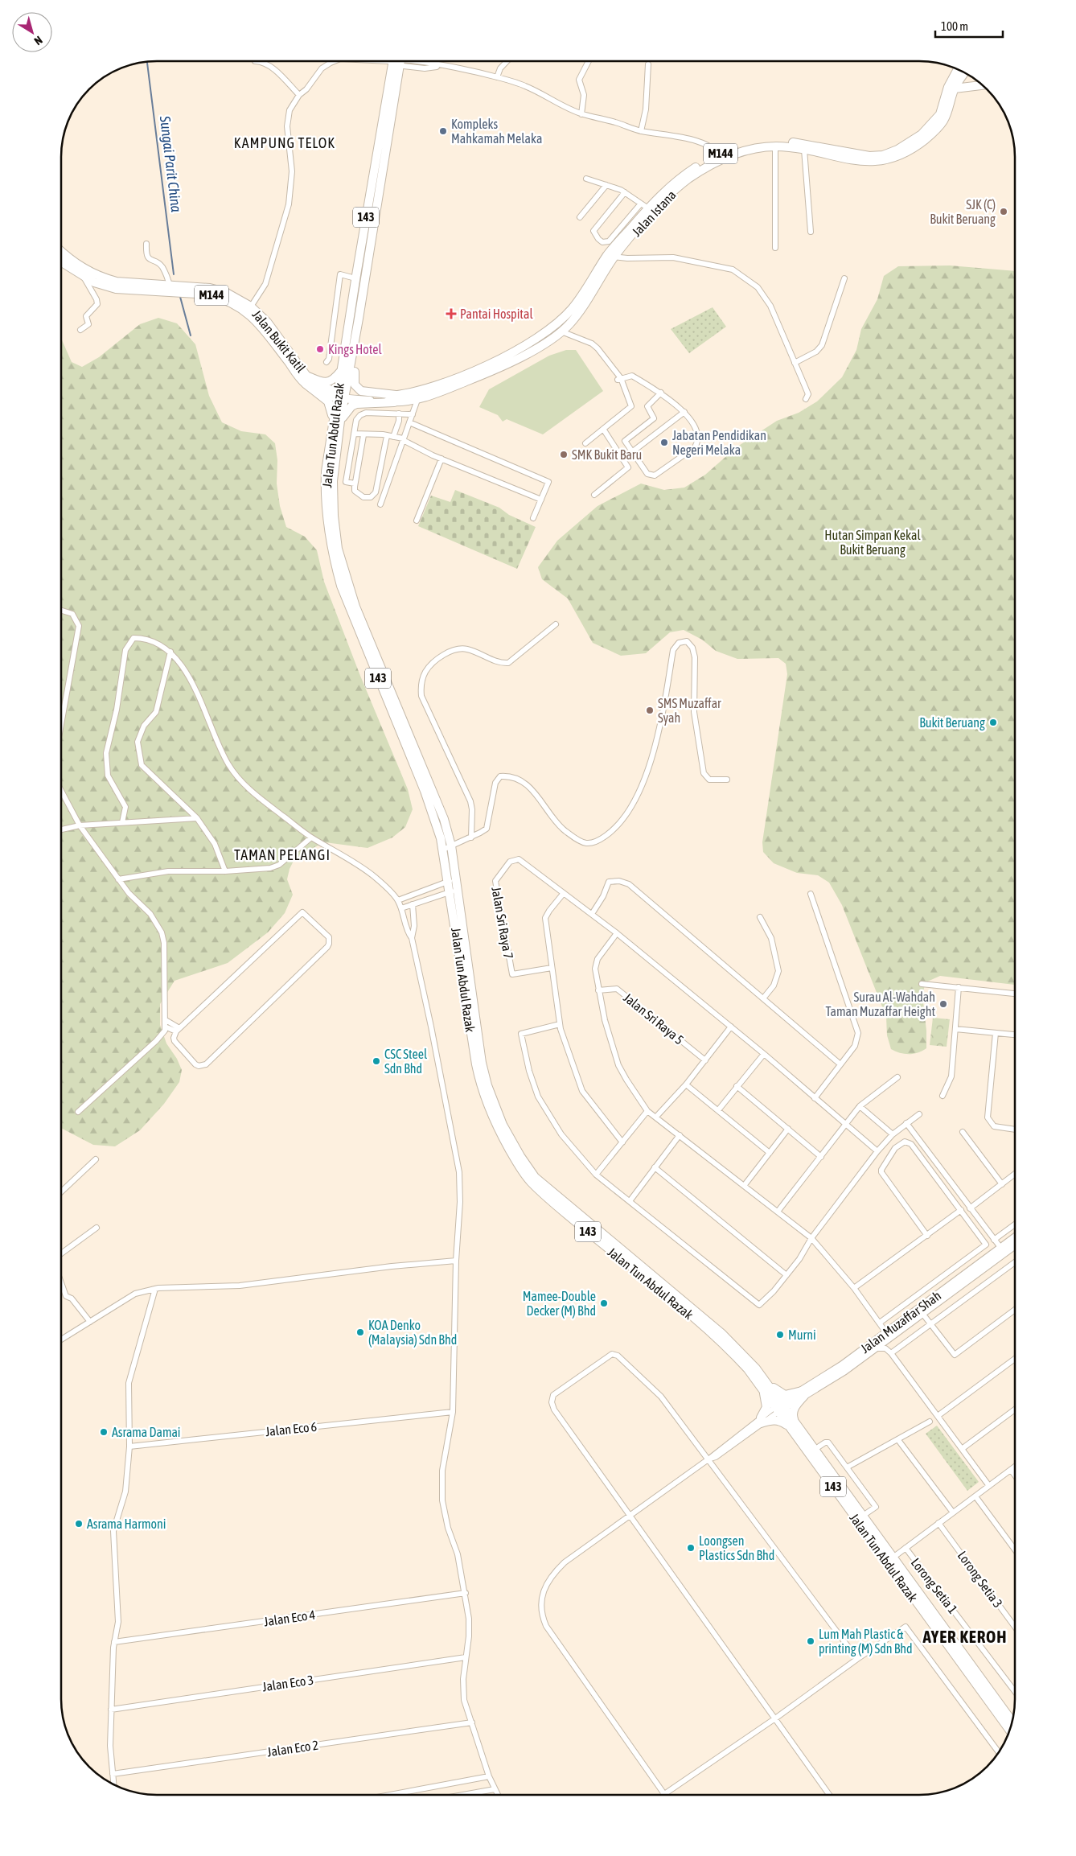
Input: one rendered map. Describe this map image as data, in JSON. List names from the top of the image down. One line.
{"streets":{"main road":["M144","Jalan Istana","143","Jalan Bukit Katil","Jalan Tun Abdul Razak","Jalan Muzaffar Shah"],"street":["Jalan Sri Raya 7","Jalan Sri Raya 5","Jalan Eco 6","Lorong Setia 3","Lorong Setia 1","Jalan Eco 4","Jalan Eco 3","Jalan Eco 2"]},"crossings":[["Jalan Istana","Jalan Bukit Katil"],["Jalan Istana","Jalan Tun Abdul Razak"],["Jalan Bukit Katil","Jalan Tun Abdul Razak"],["Jalan Tun Abdul Razak","Jalan Muzaffar Shah"]],"districts":["KAMPUNG TELOK","TAMAN PELANGI","AYER KEROH"],"water":["Sungai Parit China"],"parks":["Hutan Simpan Kekal Bukit Beruang"],"places":{"other":["Kompleks Mahkamah Melaka","SJK (C) Bukit Beruang","Kings Hotel","Jabatan Pendidikan Negeri Melaka","SMK Bukit Baru","SMS Muzaffar Syah","Bukit Beruang","Surau Al-Wahdah Taman Muzaffar Height","CSC Steel Sdn Bhd","Mamee-Double Decker (M) Bhd","KOA Denko (Malaysia) Sdn Bhd","Murni","Asrama Damai","Asrama Harmoni","Loongsen Plastics Sdn Bhd","Lum Mah Plastic & printing (M) Sdn Bhd"],"health":["Pantai Hospital"]},"scale_bar":"100 m","north":"bottom right"}
